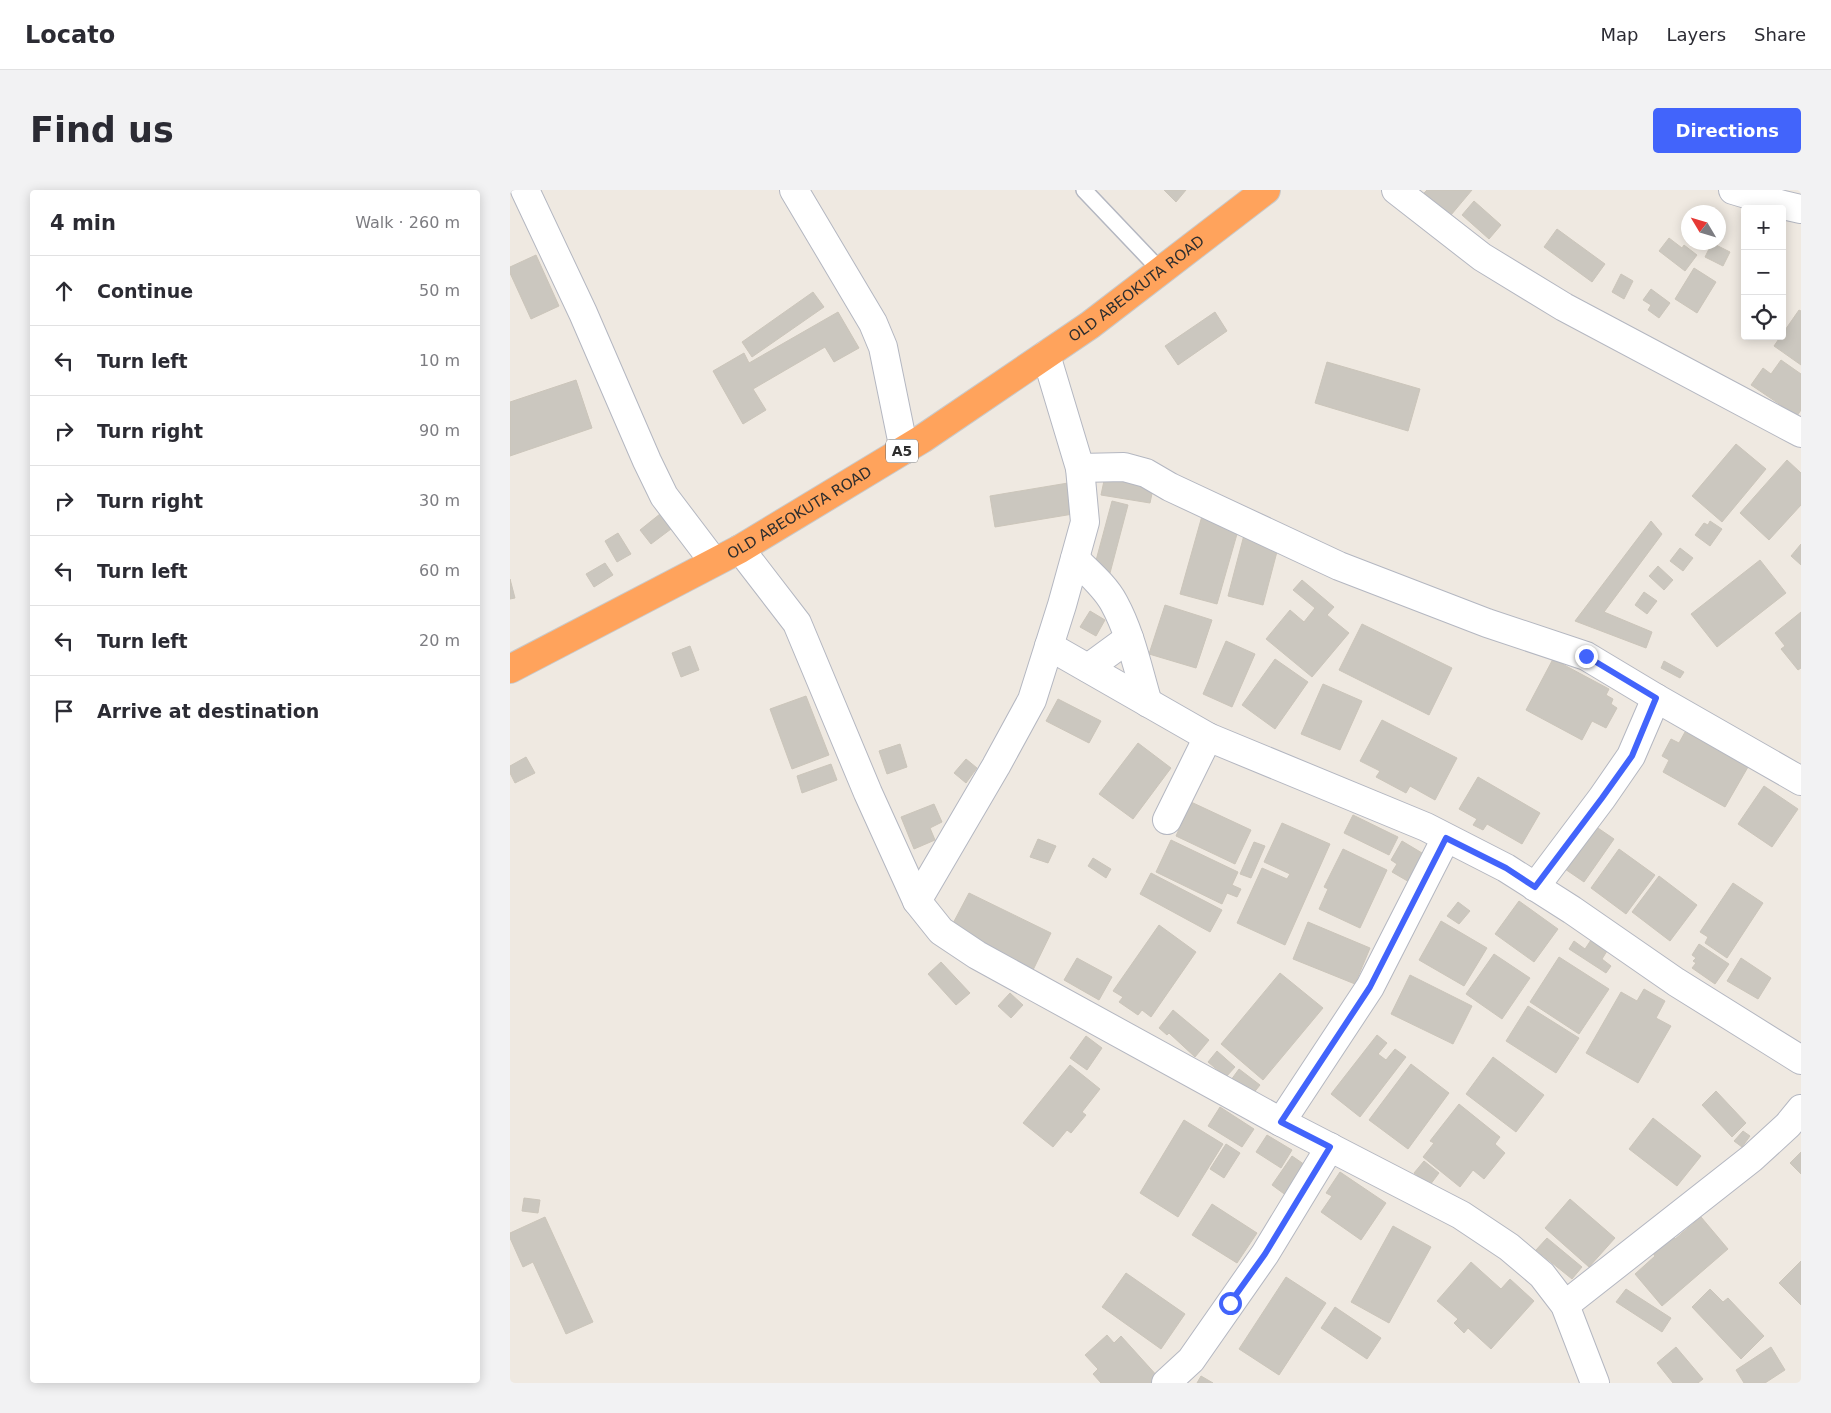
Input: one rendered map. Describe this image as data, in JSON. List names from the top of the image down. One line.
{"streets":{"highway":["OLD ABEOKUTA ROAD","A5"]},"north":"top left","page":{"header":"Locato","nav":["Map","Layers","Share"],"buttons":"Directions","title":"Find us","heading":["4 min","Walk · 260 m"],"map_buttons":["+","−"],"list":[["Continue","50 m"],["Turn left","10 m"],["Turn right","90 m"],["Turn right","30 m"],["Turn left","60 m"],["Turn left","20 m"],"Arrive at destination"]}}
